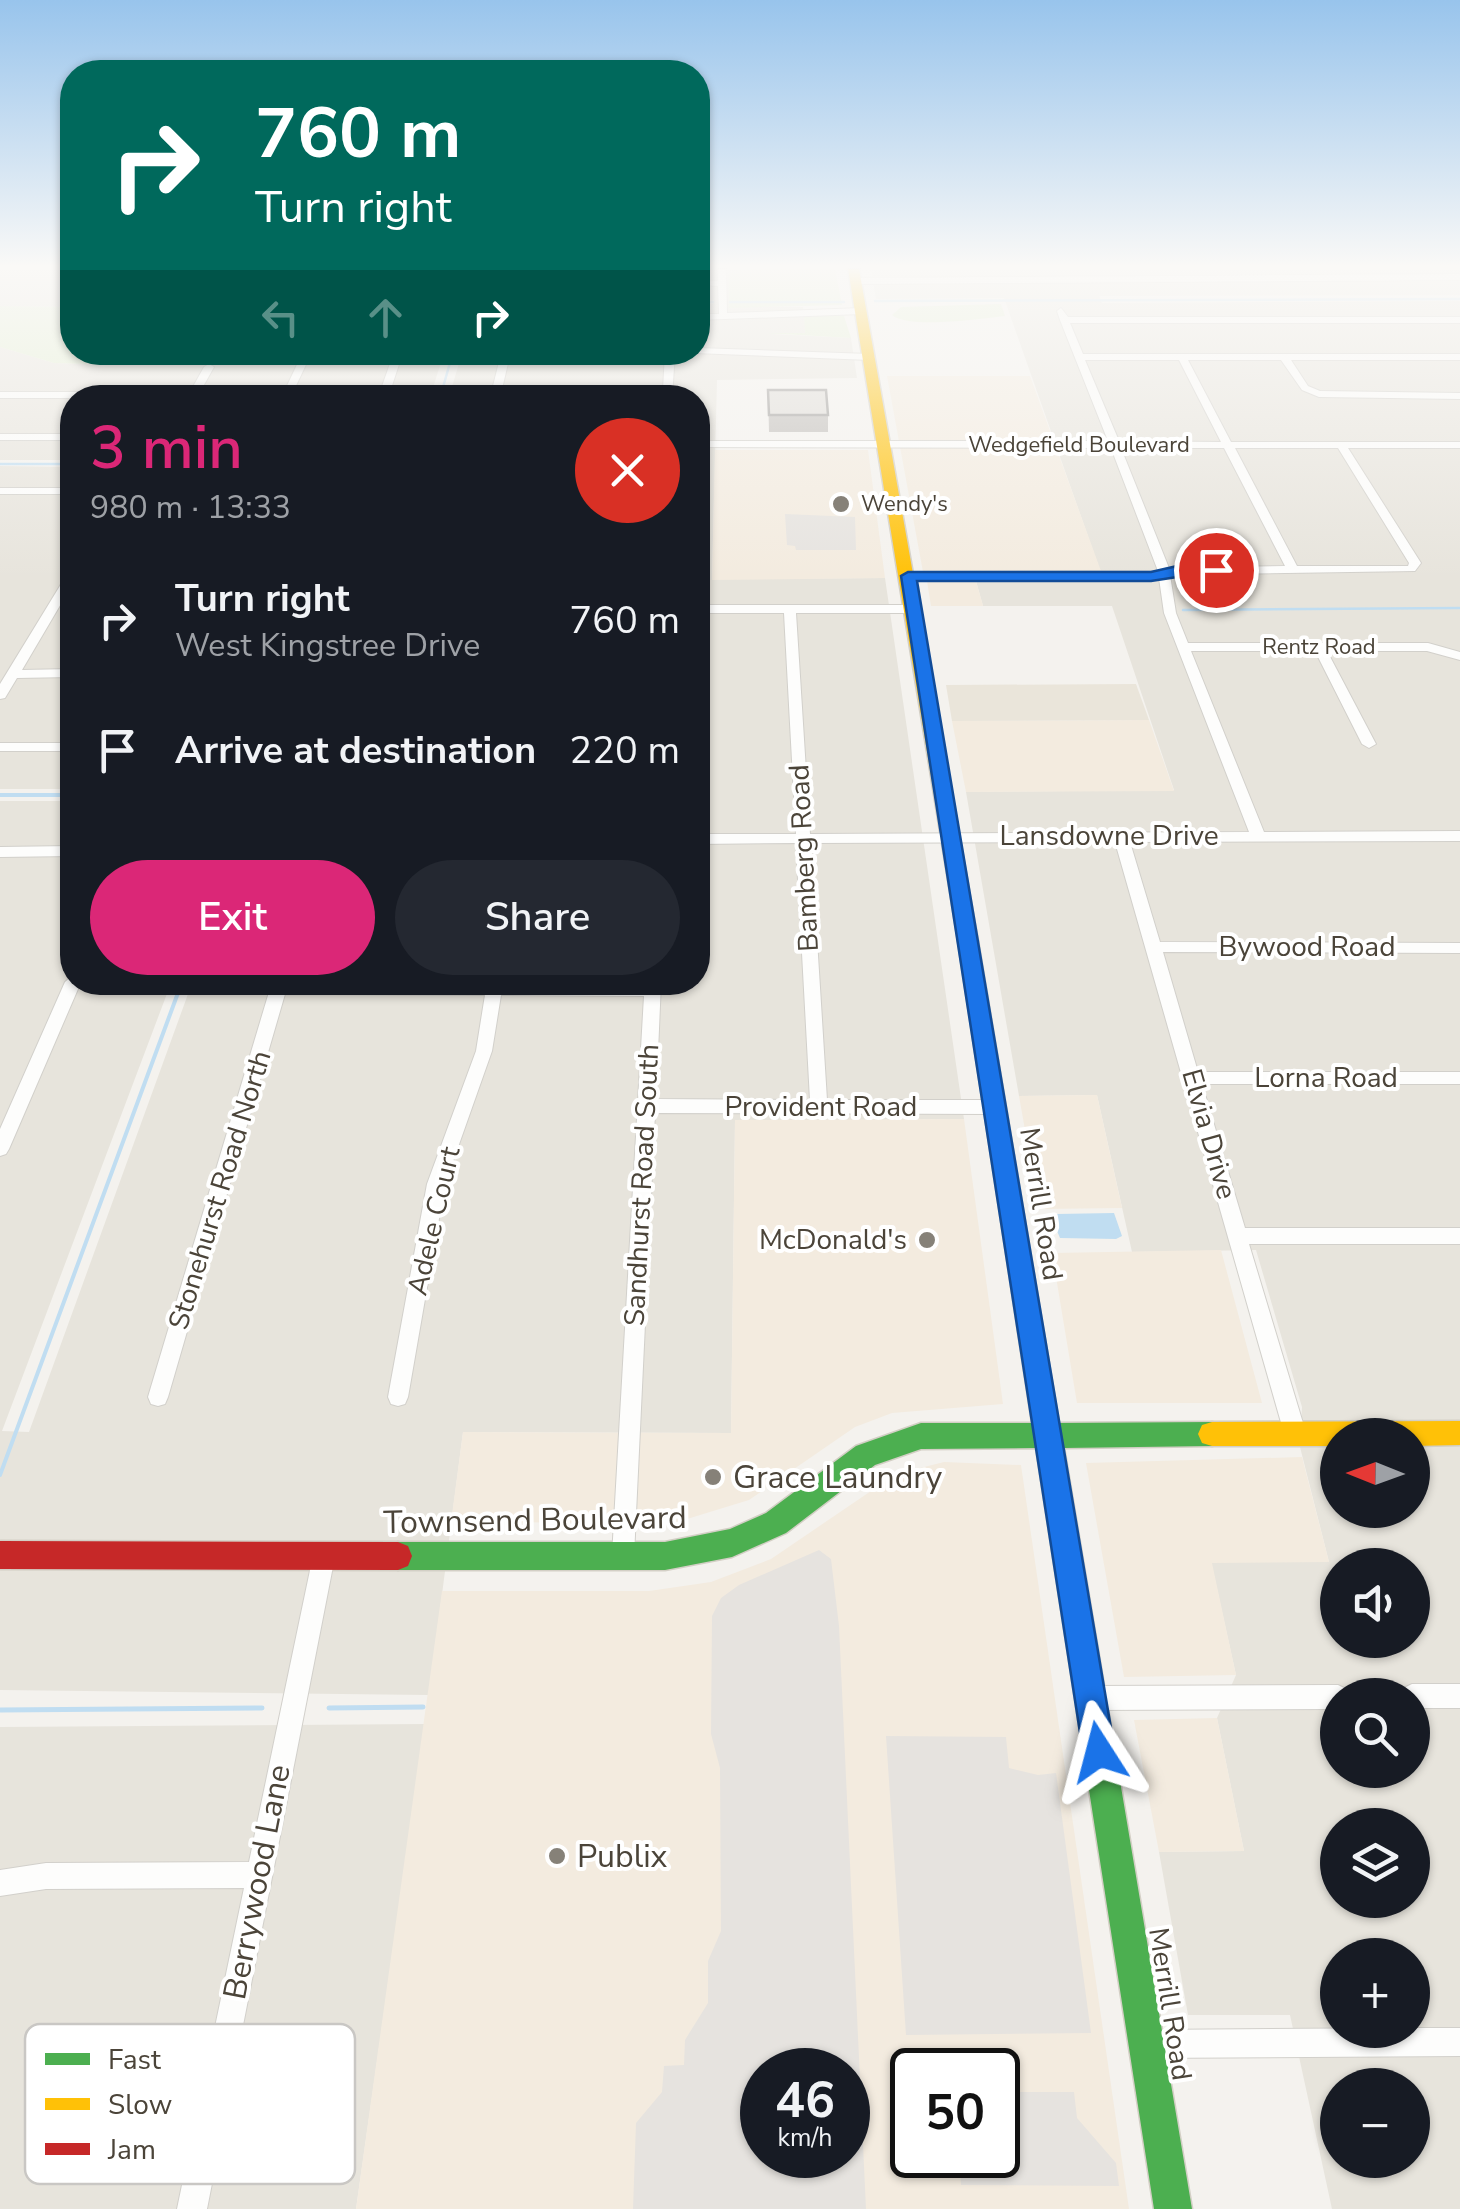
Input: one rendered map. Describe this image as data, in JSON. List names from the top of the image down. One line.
{"streets":{"main road":["Merrill Road","Townsend Boulevard"],"street":["Wedgefield Boulevard","Rentz Road","Lansdowne Drive","Bamberg Road","Bywood Road","Lorna Road","Provident Road","Elvia Drive","Sandhurst Road South","Stonehurst Road North","Adele Court","Berrywood Lane"]},"crossings":[["Wedgefield Boulevard","Merrill Road"],["Lansdowne Drive","Bamberg Road"],["Lansdowne Drive","Elvia Drive"],["Lansdowne Drive","Merrill Road"],["Bamberg Road","Provident Road"],["Bywood Road","Elvia Drive"],["Lorna Road","Elvia Drive"],["Provident Road","Sandhurst Road South"],["Provident Road","Merrill Road"],["Elvia Drive","Townsend Boulevard"],["Sandhurst Road South","Townsend Boulevard"],["Merrill Road","Townsend Boulevard"],["Townsend Boulevard","Berrywood Lane"]],"places":["Wendy's","McDonald's","Grace Laundry","Publix"],"legend":["Fast","Slow","Jam"],"north":"left","page":{"turn":["760 m","Turn right"],"heading":["3 min","980 m · 13:33"],"list":[{"name":"Turn right","note":"West Kingstree Drive","value":"760 m"},{"name":"Arrive at destination","value":"220 m"}],"buttons":["Exit","Share"],"map_buttons":["+","−"],"speed":"46 km/h","limit":"50"}}
